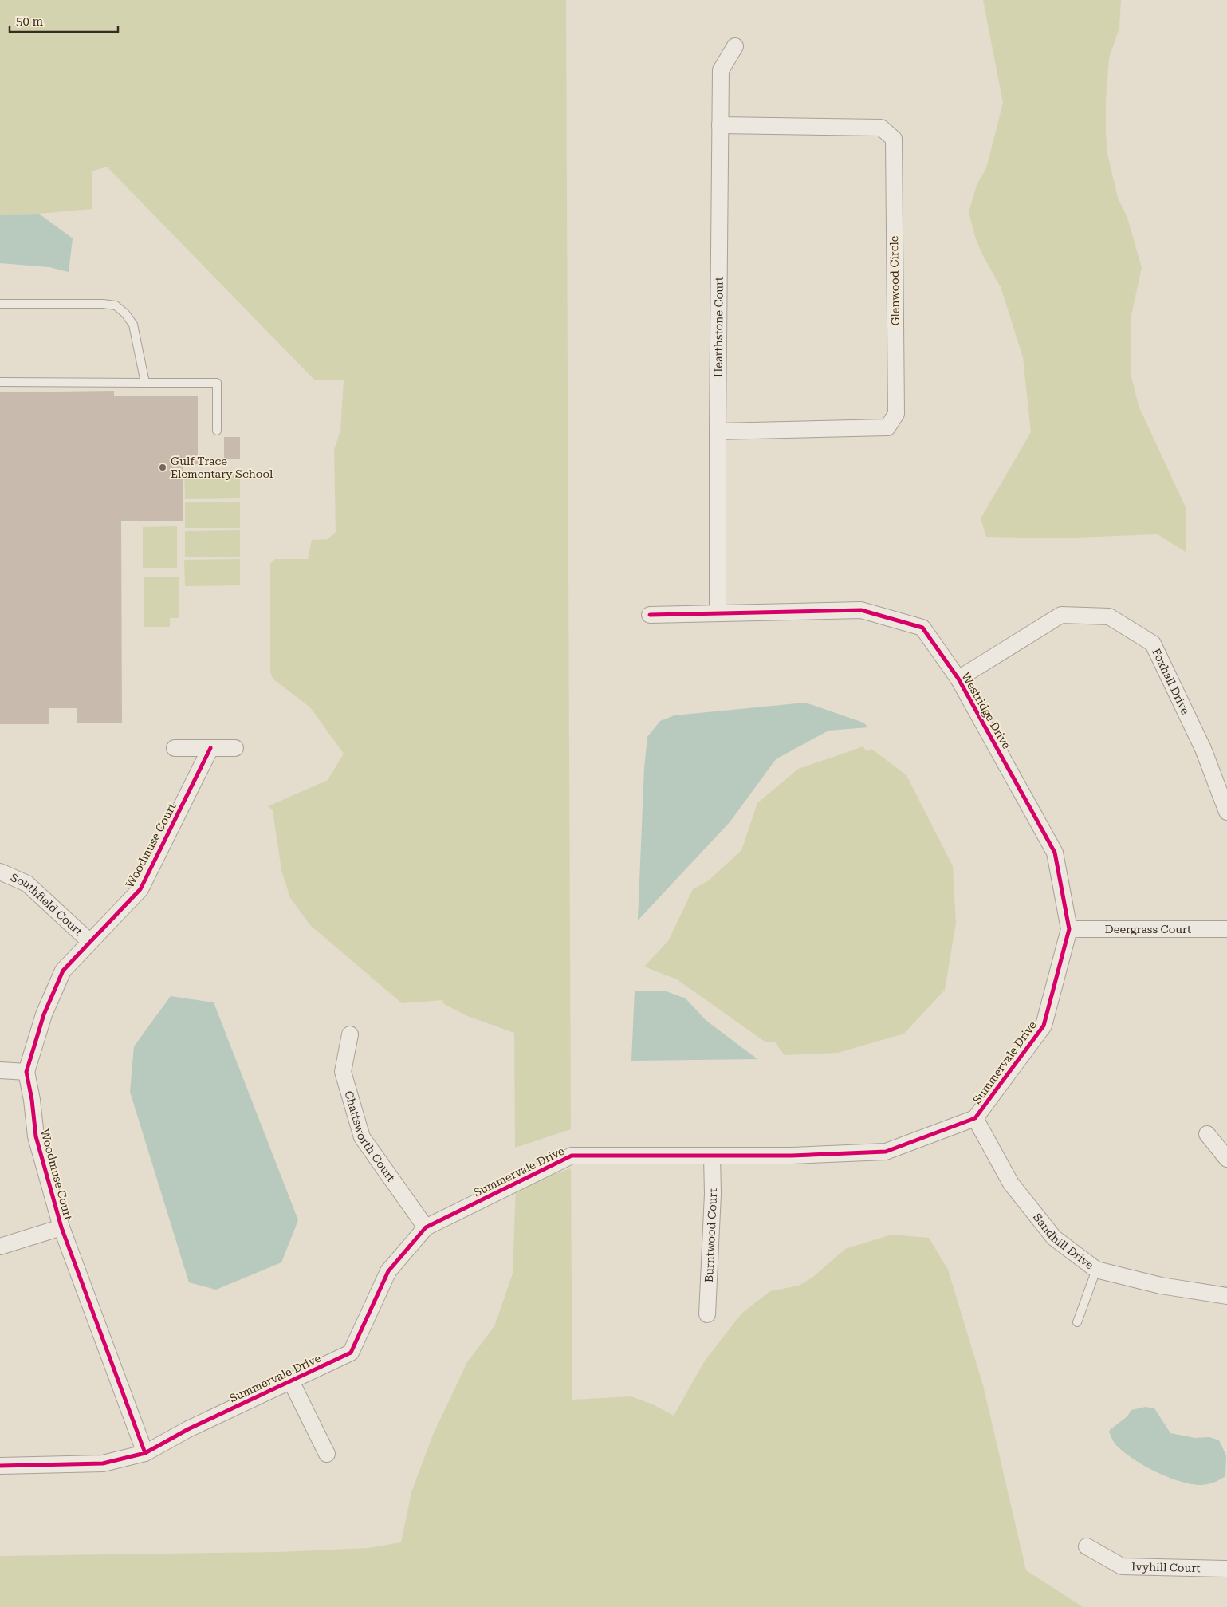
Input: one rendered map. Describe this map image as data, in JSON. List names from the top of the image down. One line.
{"streets":{"street":["Glenwood Circle","Hearthstone Court","Foxhall Drive","Westridge Drive","Woodmuse Court","Southfield Court","Deergrass Court","Summervale Drive","Chattsworth Court","Burntwood Court","Sandhill Drive","Ivyhill Court"]},"crossings":[["Glenwood Circle","Hearthstone Court"],["Hearthstone Court","Westridge Drive"],["Foxhall Drive","Westridge Drive"],["Westridge Drive","Deergrass Court"],["Westridge Drive","Summervale Drive"],["Woodmuse Court","Southfield Court"],["Woodmuse Court","Summervale Drive"],["Deergrass Court","Summervale Drive"],["Summervale Drive","Chattsworth Court"],["Summervale Drive","Burntwood Court"],["Summervale Drive","Sandhill Drive"]],"places":["Gulf Trace Elementary School"],"scale_bar":"50 m"}
